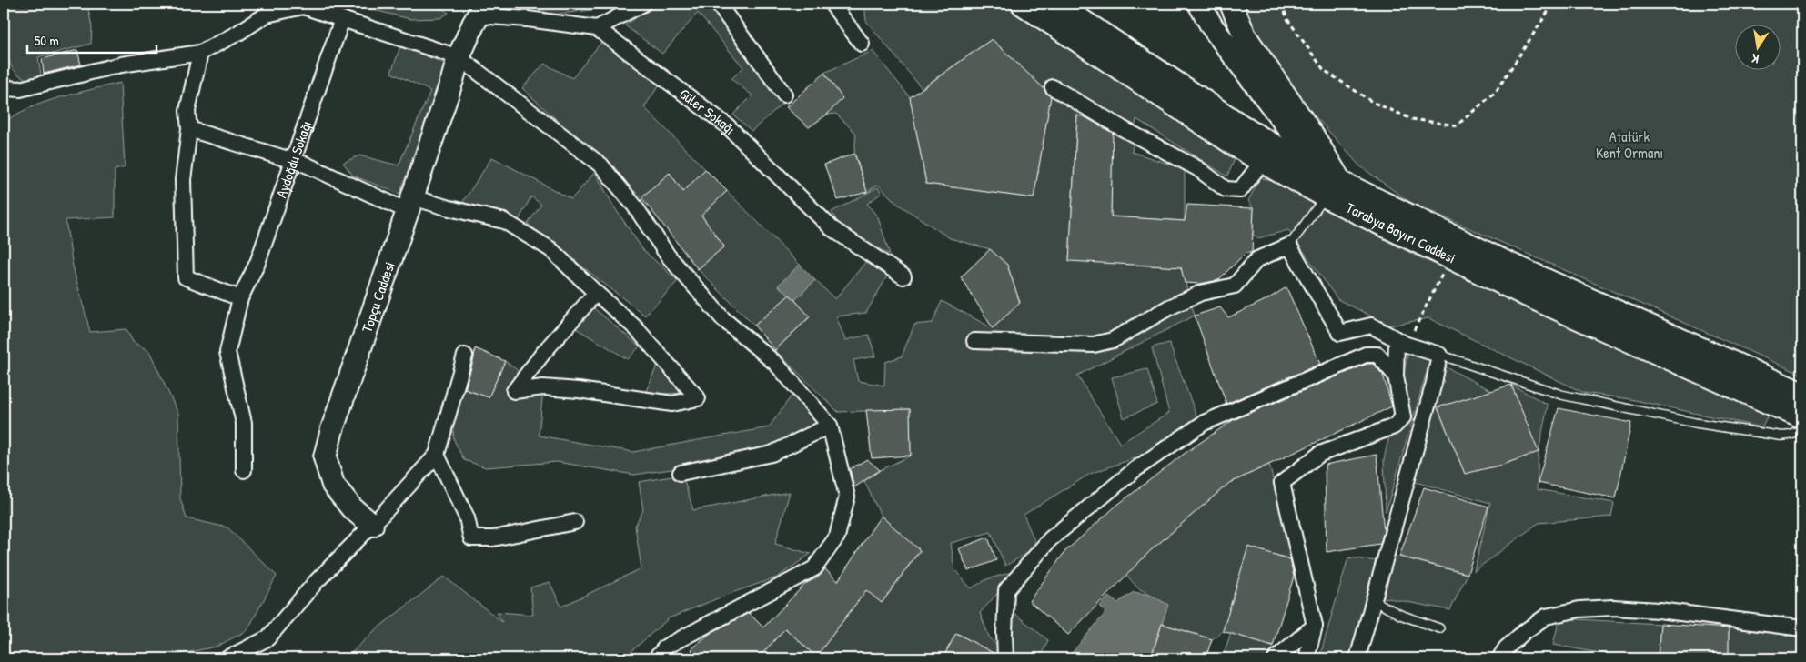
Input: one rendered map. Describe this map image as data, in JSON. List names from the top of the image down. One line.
{"streets":{"main road":["Tarabya Bayırı Caddesi"],"street":["Güler Sokağı","Aydoğdu Sokağı","Topçu Caddesi"]},"crossings":[["Güler Sokağı","Topçu Caddesi"]],"parks":["Atatürk Kent Ormanı"],"scale_bar":"50 m","north":"bottom"}
